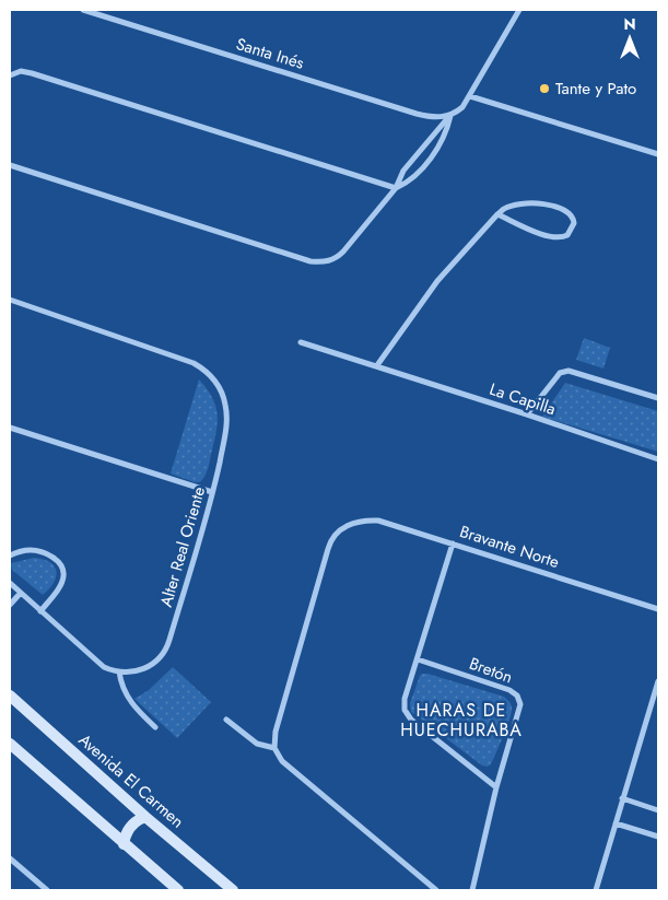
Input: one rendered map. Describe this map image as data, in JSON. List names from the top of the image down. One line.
{"streets":{"street":["Santa Inés","La Capilla","Alter Real Oriente","Bravante Norte","Bretón","Avenida El Carmen"]},"districts":["HARAS DE HUECHURABA"],"places":["Tante y Pato"],"north":"top"}
